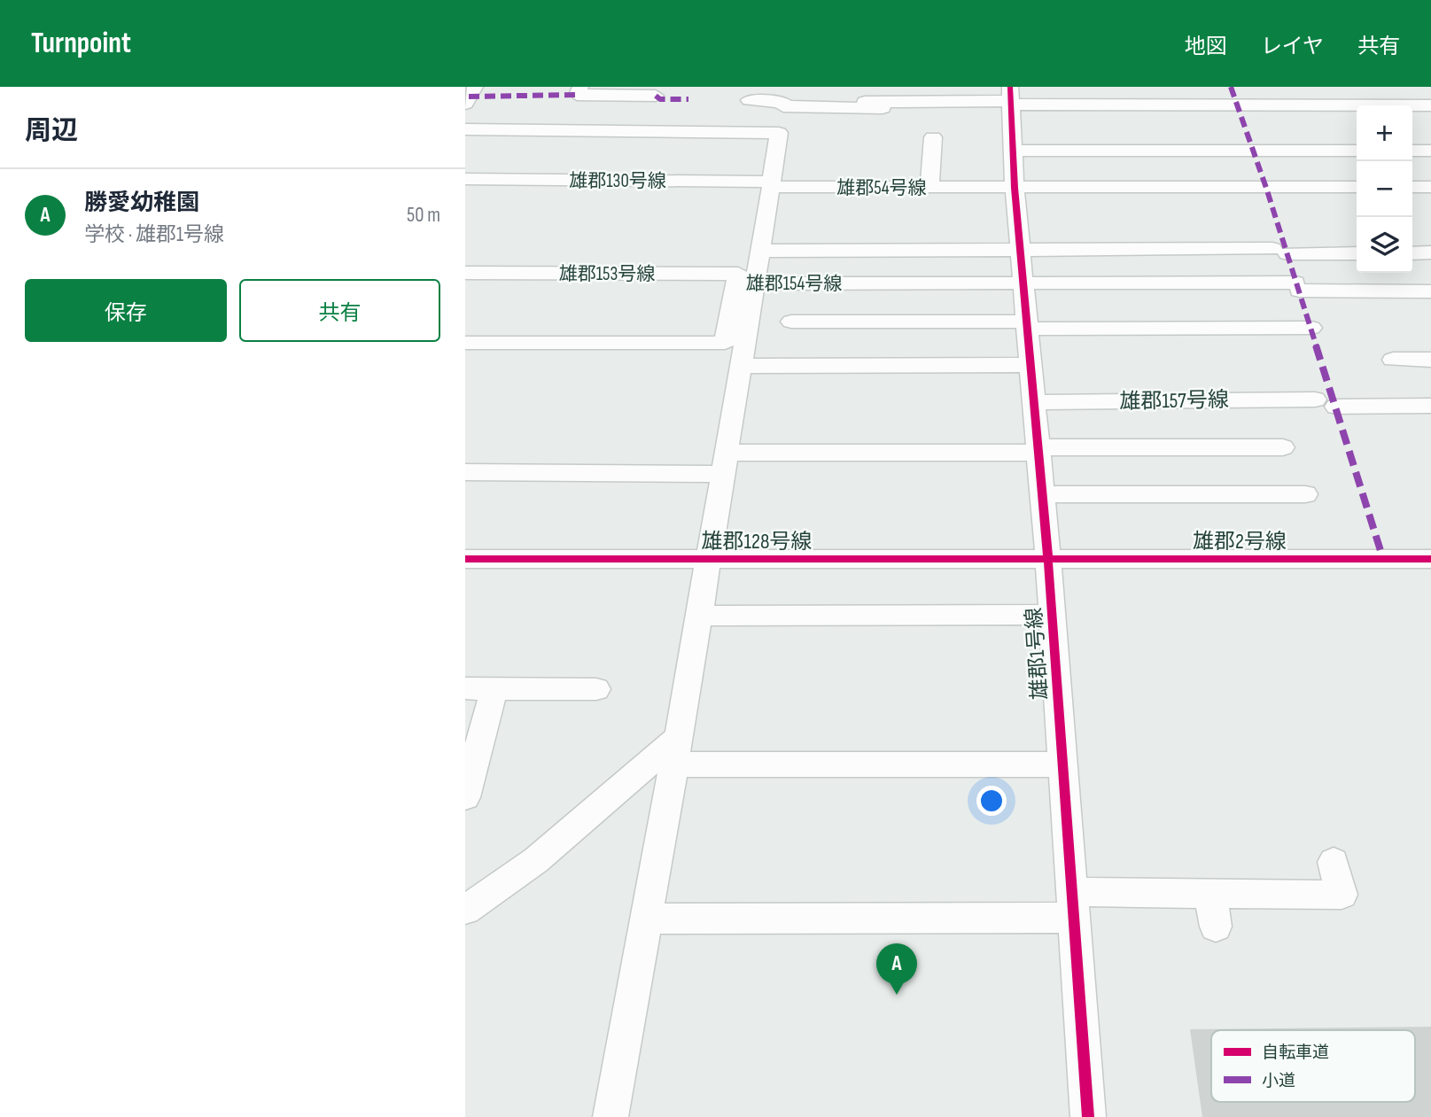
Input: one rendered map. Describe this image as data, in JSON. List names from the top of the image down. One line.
{"streets":{"street":["雄郡130号線","雄郡54号線","雄郡153号線","雄郡154号線","雄郡157号線","雄郡128号線","雄郡2号線","雄郡1号線"]},"crossings":[["雄郡130号線","雄郡54号線"],["雄郡54号線","雄郡1号線"],["雄郡153号線","雄郡154号線"],["雄郡154号線","雄郡1号線"],["雄郡157号線","雄郡1号線"],["雄郡128号線","雄郡2号線"],["雄郡128号線","雄郡1号線"],["雄郡2号線","雄郡1号線"]],"legend":["自転車道","小道"],"page":{"header":"Turnpoint","nav":["地図","レイヤ","共有"],"heading":"周辺","map_buttons":["+","−"],"list":[{"mark":"A","name":"勝愛幼稚園","note":"学校 · 雄郡1号線","value":"50 m"}],"buttons":["保存","共有"],"pins":"A"}}
